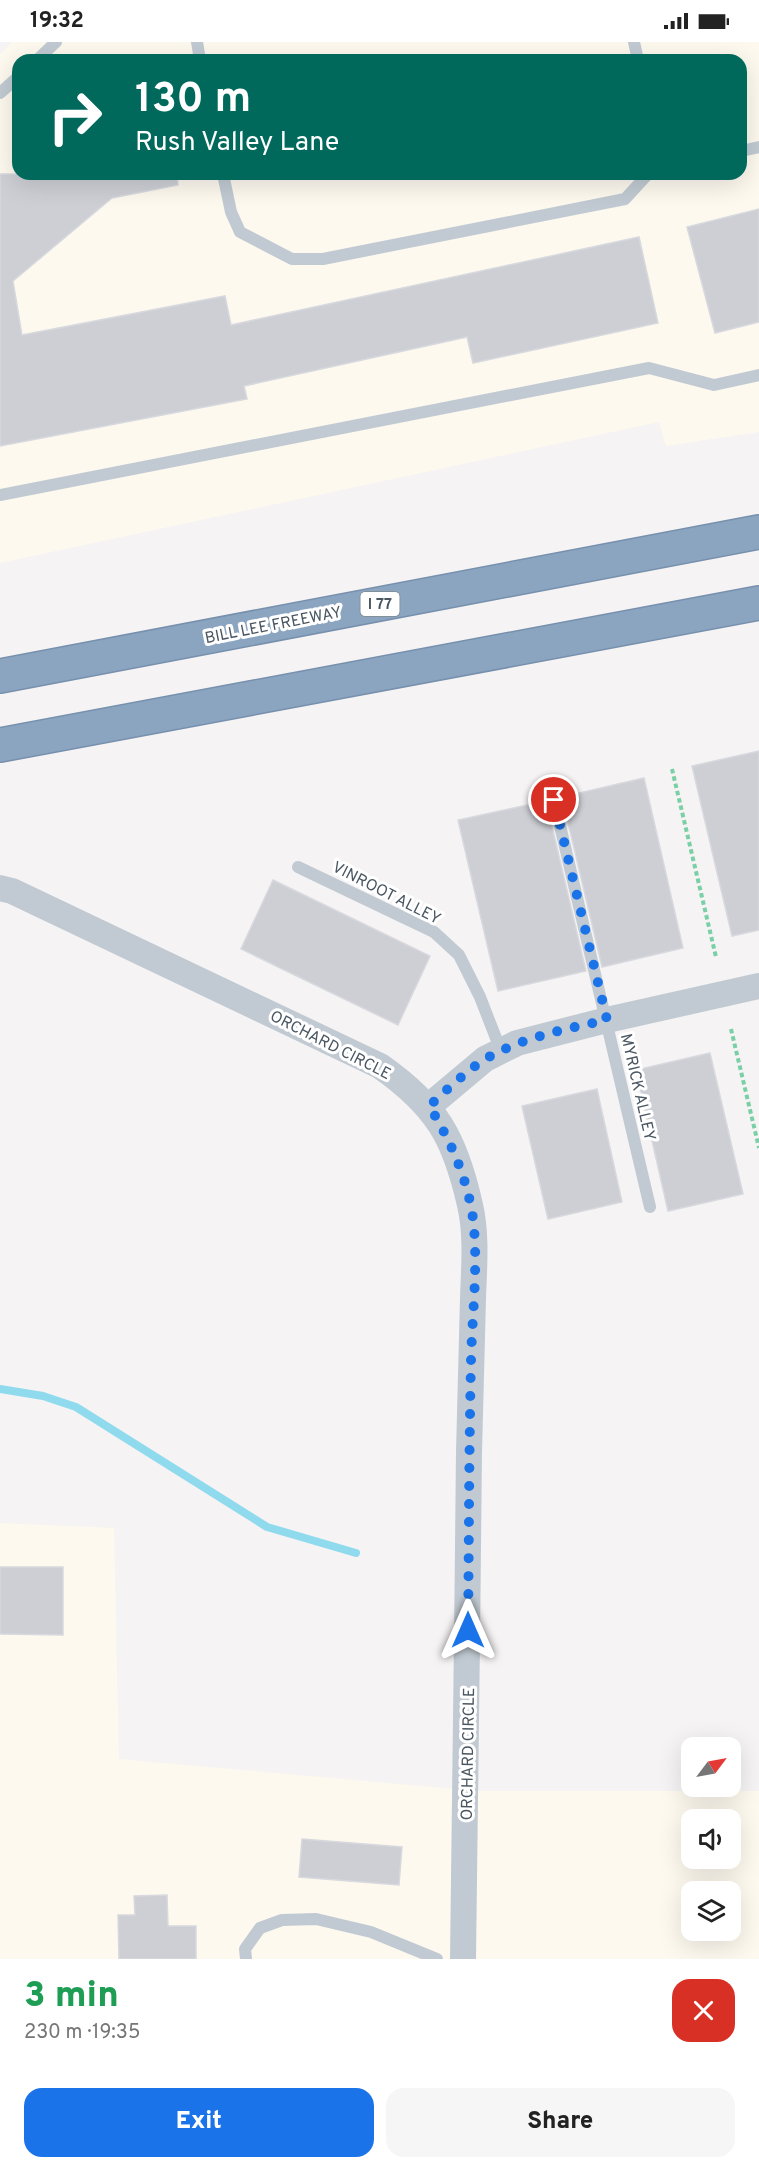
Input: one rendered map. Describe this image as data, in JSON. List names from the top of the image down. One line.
{"streets":{"highway":["I 77","BILL LEE FREEWAY"],"street":["ORCHARD CIRCLE"],"lane":["VINROOT ALLEY","MYRICK ALLEY"]},"north":"top right","page":{"status":"19:32","turn":["130 m","Rush Valley Lane"],"heading":["3 min","230 m · 19:35"],"buttons":["Exit","Share"]}}
